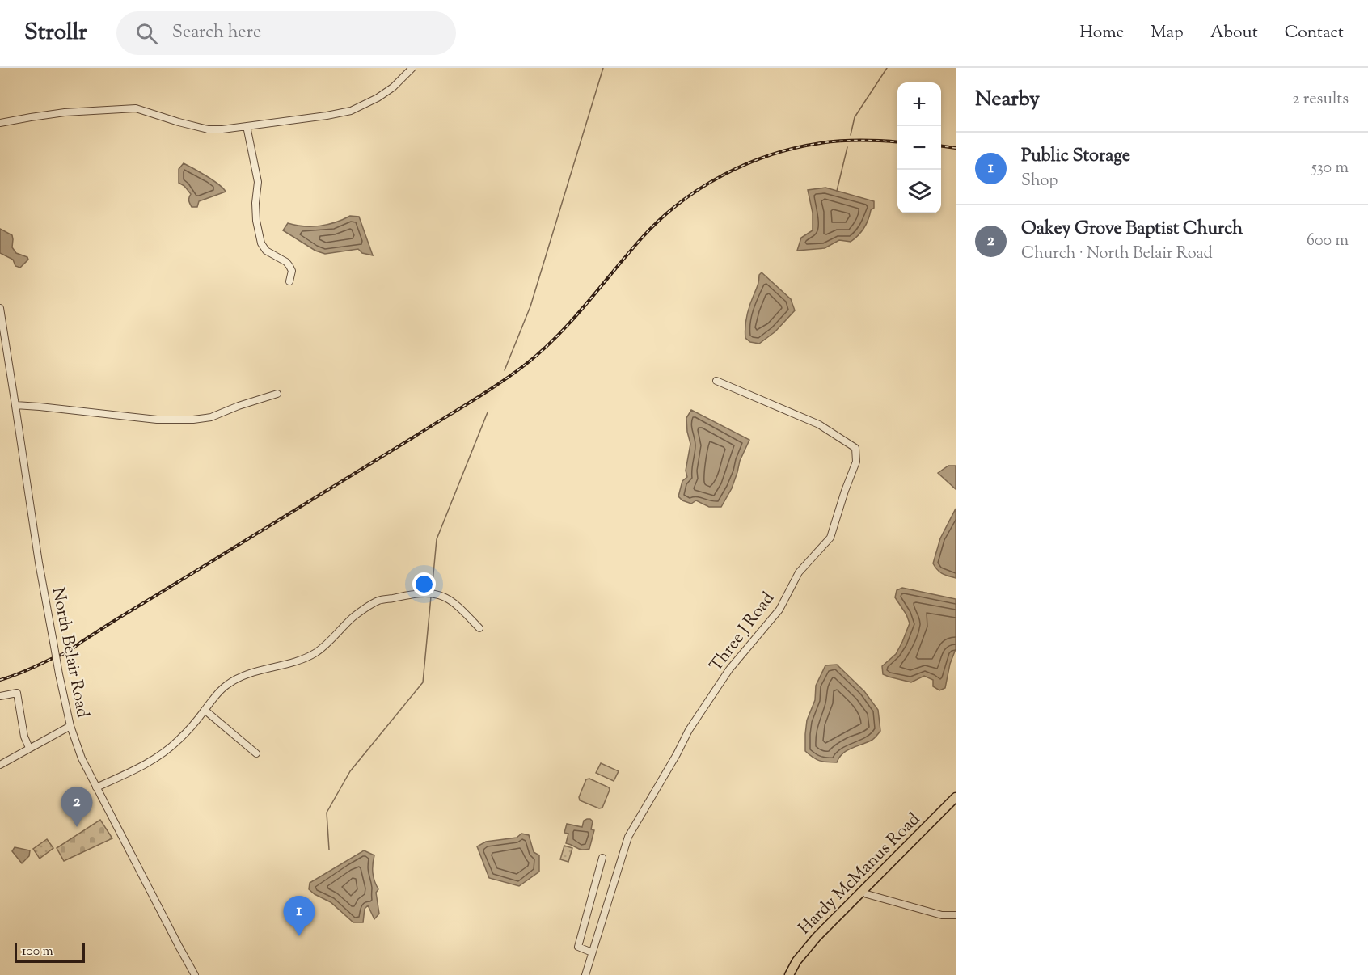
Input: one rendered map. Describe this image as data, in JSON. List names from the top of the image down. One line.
{"streets":{"main road":["Hardy McManus Road"],"street":["Three J Road","North Belair Road"]},"scale_bar":"100 m","page":{"header":"Strollr","search":"Search here","nav":["Home","Map","About","Contact"],"heading":["Nearby","2 results"],"map_buttons":["+","−"],"list":[{"mark":"1","name":"Public Storage","note":"Shop","value":"530 m"},{"mark":"2","name":"Oakey Grove Baptist Church","note":"Church · North Belair Road","value":"600 m"}],"pins":["2","1"],"scale":"100 m"}}
